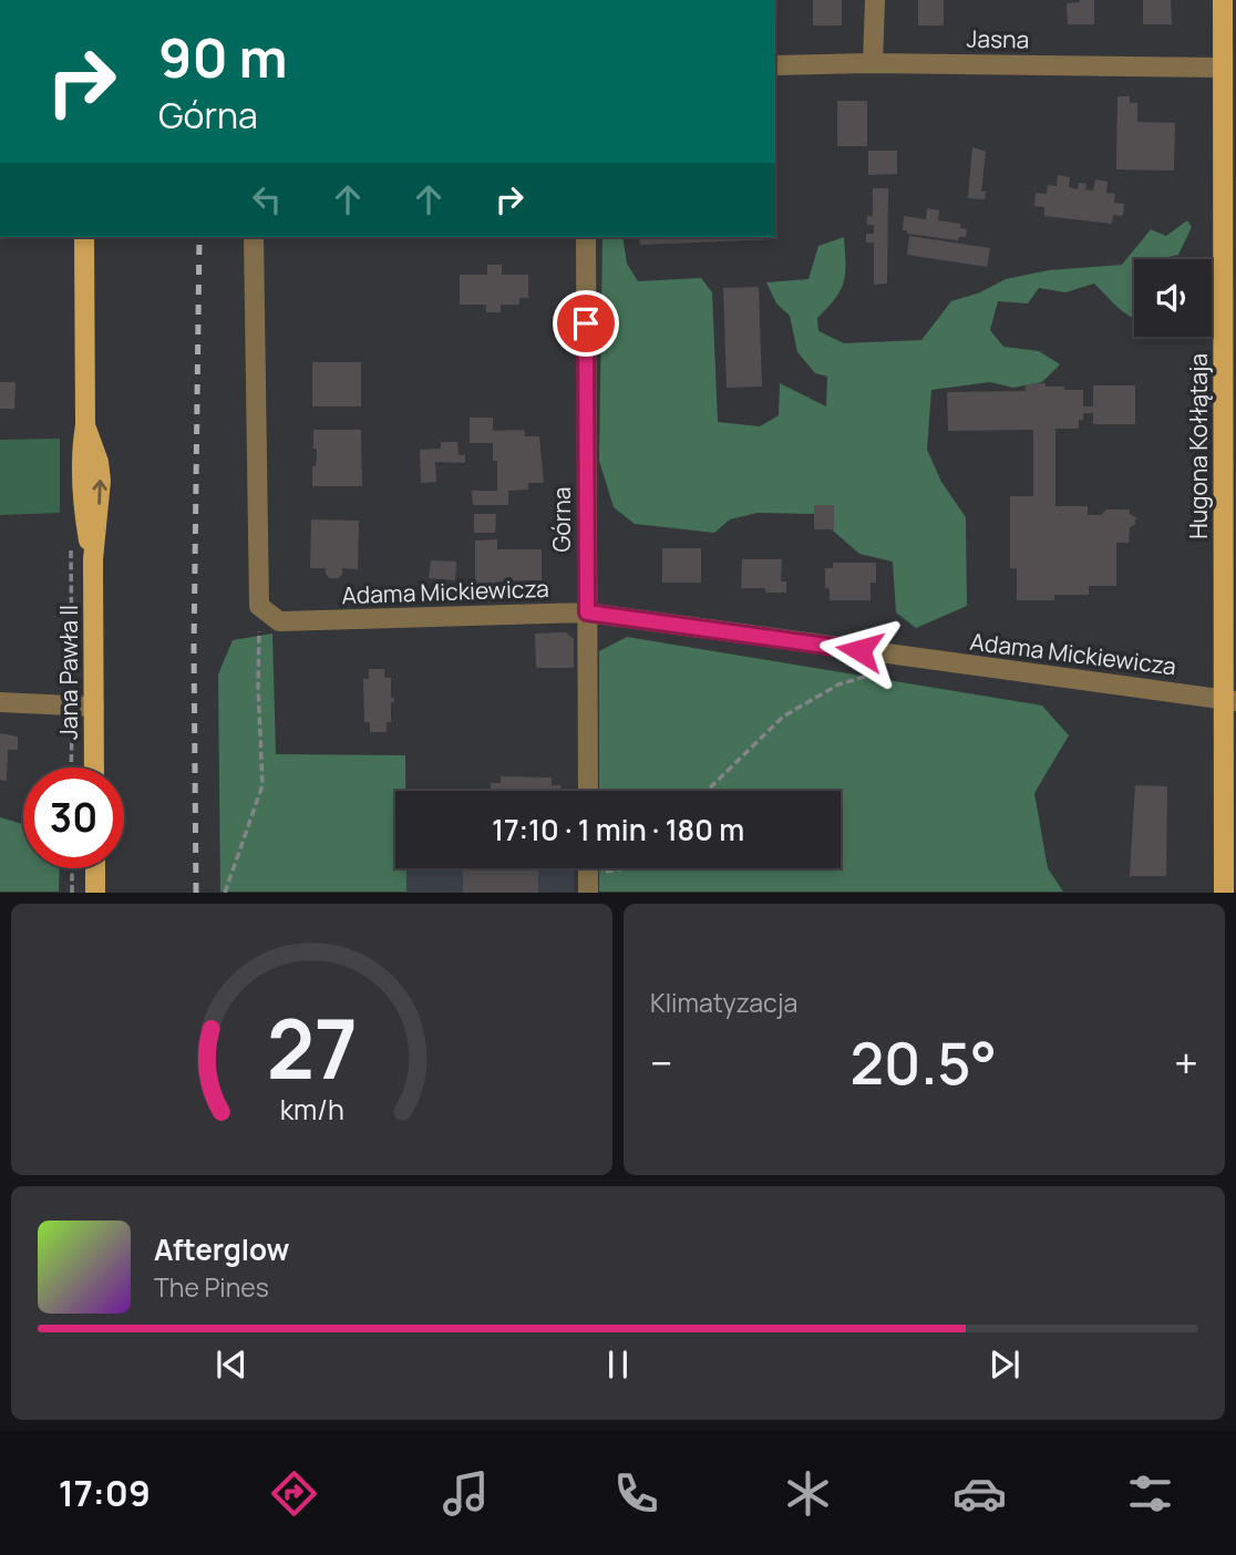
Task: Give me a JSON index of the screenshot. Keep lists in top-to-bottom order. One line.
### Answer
{"streets":{"main road":["Hugona Kołłątaja","Jana Pawła II"],"street":["Jasna","Górna","Adama Mickiewicza"]},"crossings":[["Jasna","Hugona Kołłątaja"],["Hugona Kołłątaja","Adama Mickiewicza"],["Górna","Adama Mickiewicza"]],"page":{"turn":["90 m","Górna"],"limit":"30","trip":"17:10 · 1 min · 180 m","tile":"Klimatyzacja","heat":["−","20.5°","+"],"song":["Afterglow","The Pines"],"tabs":"17:09","gauge":["27","km/h"]}}
